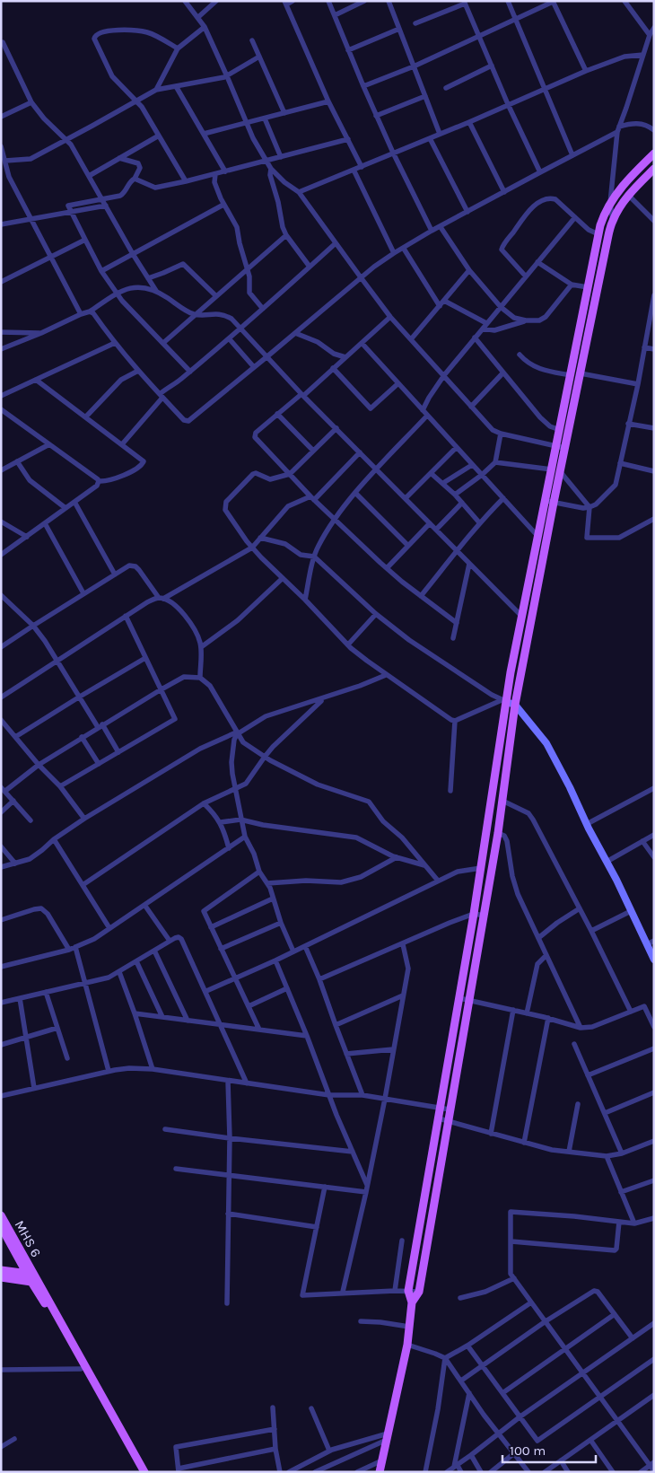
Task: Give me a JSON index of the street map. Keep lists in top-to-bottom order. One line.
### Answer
{"streets":{"main road":["MHS 6"]},"scale_bar":"100 m"}
